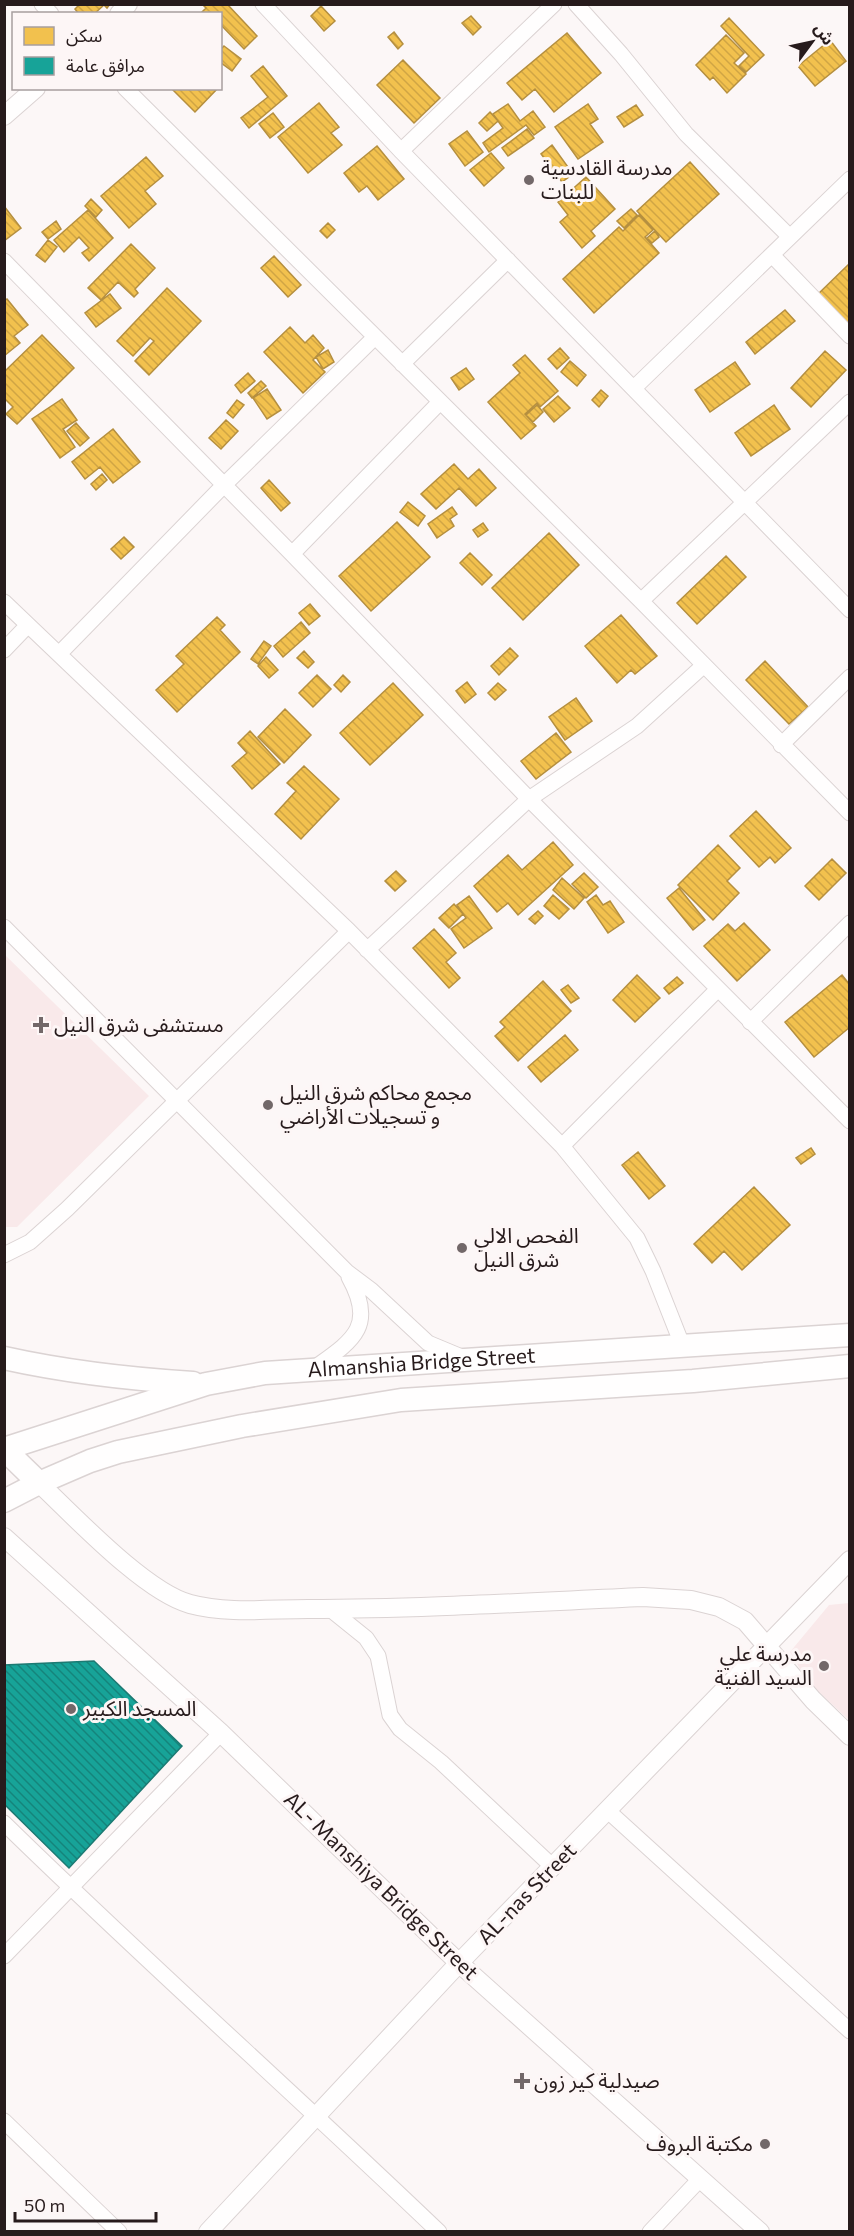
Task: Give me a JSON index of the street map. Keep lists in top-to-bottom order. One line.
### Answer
{"streets":{"main road":["Almanshia Bridge Street"],"street":["AL- Manshiya Bridge Street","AL-nas Street"]},"crossings":[["AL- Manshiya Bridge Street","AL-nas Street"]],"places":{"other":["مدرسة القادسية للبنات","مجمع محاكم شرق النيل و تسجيلات الأراضي","الفحص الالي شرق النيل","مدرسة علي السيد الفنية","المسجد الكبير","مكتبة البروف"],"health":["مستشفى شرق النيل","صيدلية كير زون"]},"legend":["سكن","مرافق عامة"],"scale_bar":"50 m","north":"top right"}
